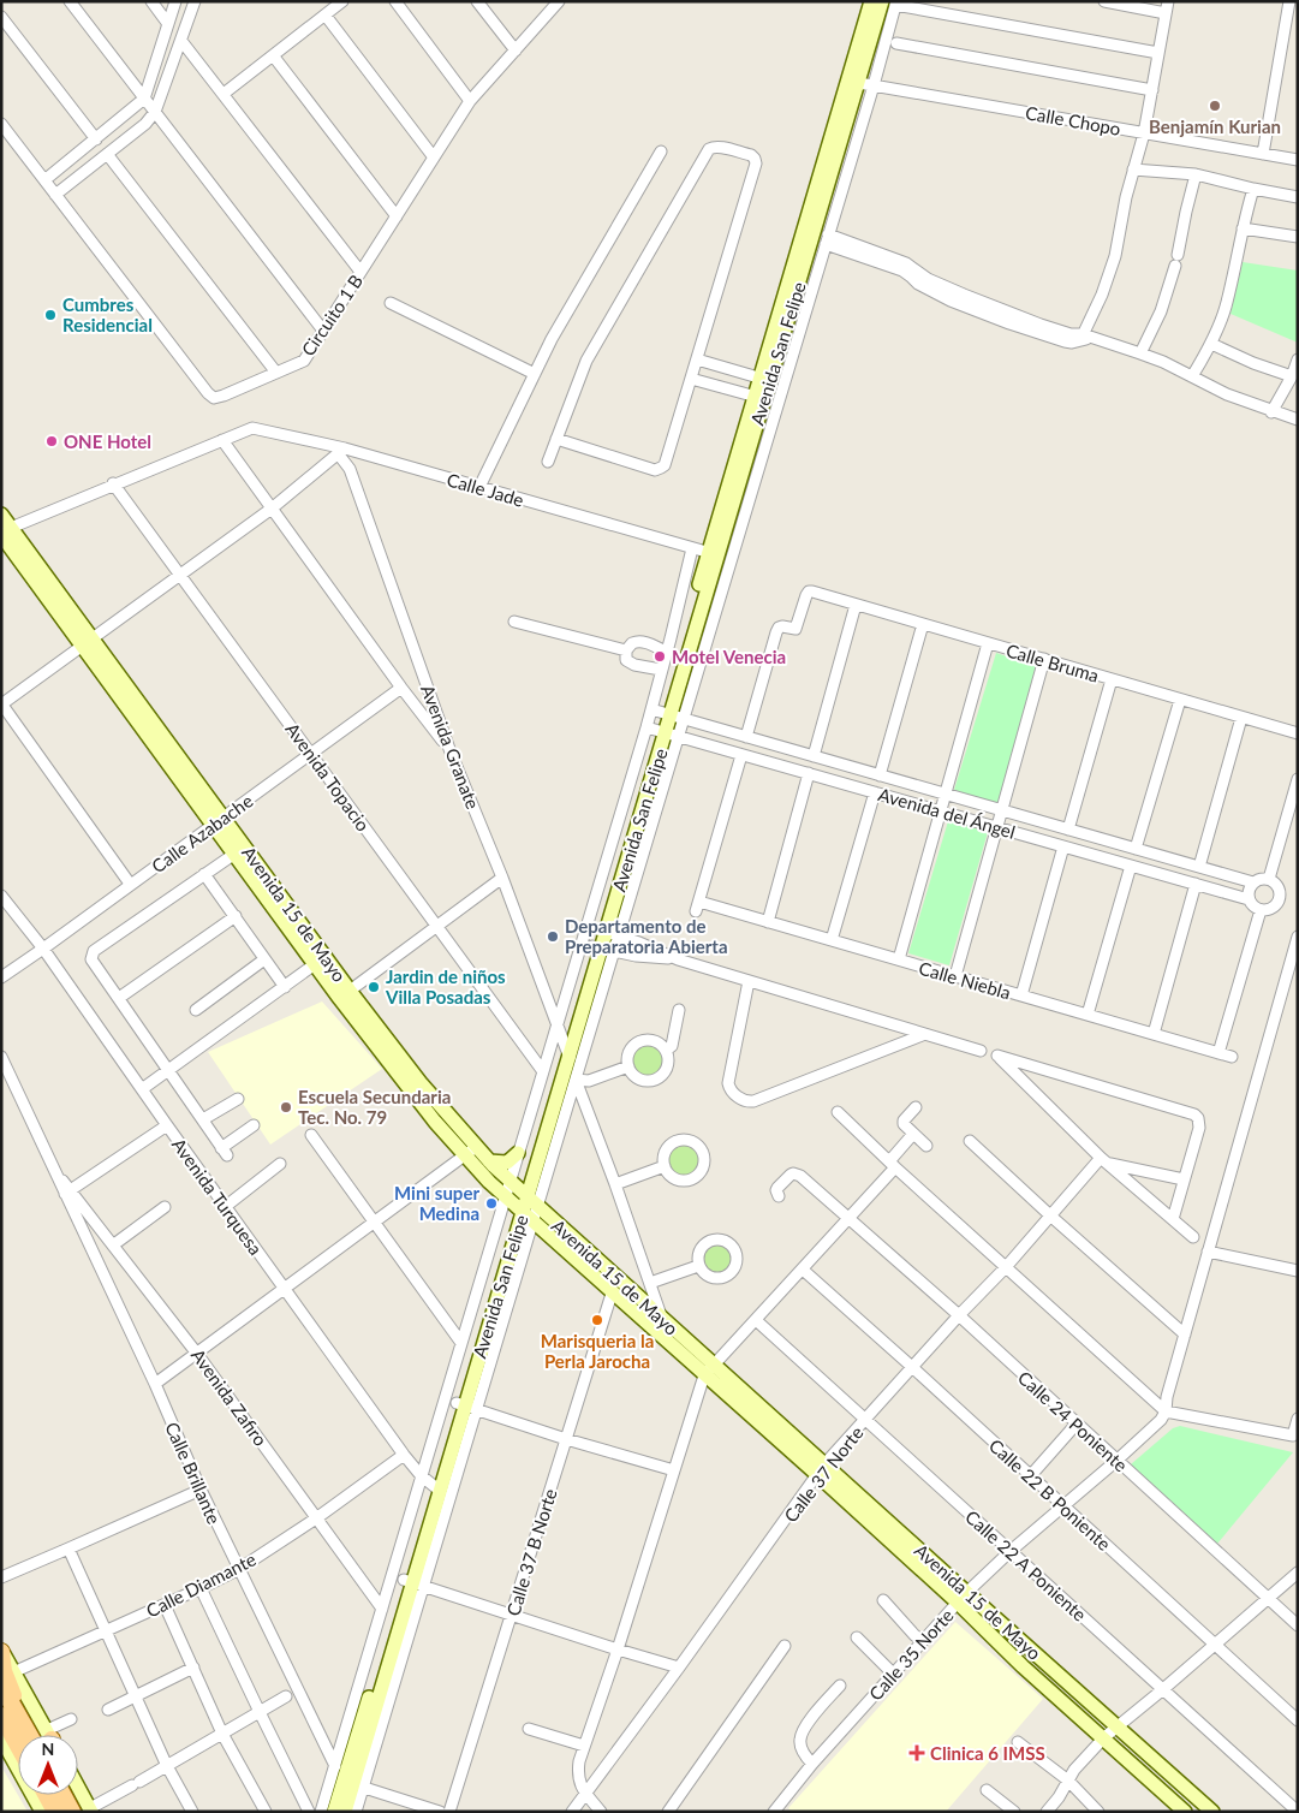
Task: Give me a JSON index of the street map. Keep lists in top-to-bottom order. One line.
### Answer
{"streets":{"main road":["Avenida San Felipe","Avenida 15 de Mayo"],"street":["Calle Chopo","Circuito 1 B","Calle Jade","Calle Bruma","Avenida Granate","Avenida Topacio","Avenida del Ángel","Calle Azabache","Calle Niebla","Avenida Turquesa","Avenida Zafiro","Calle 24 Poniente","Calle Brillante","Calle 37 Norte","Calle 22 B Poniente","Calle 37 B Norte","Calle 22 A Poniente","Calle Diamante","Calle 35 Norte"]},"crossings":[["Calle Chopo","Avenida San Felipe"],["Avenida San Felipe","Calle Jade"],["Avenida San Felipe","Avenida Granate"],["Avenida San Felipe","Avenida Topacio"],["Avenida San Felipe","Avenida del Ángel"],["Avenida San Felipe","Avenida 15 de Mayo"],["Avenida San Felipe","Avenida Turquesa"],["Avenida San Felipe","Avenida Zafiro"],["Avenida San Felipe","Calle Brillante"],["Calle Jade","Avenida Granate"],["Calle Bruma","Avenida del Ángel"],["Avenida Granate","Avenida 15 de Mayo"],["Avenida Topacio","Calle Azabache"],["Avenida del Ángel","Calle Niebla"],["Calle Azabache","Avenida 15 de Mayo"],["Calle Azabache","Avenida Turquesa"],["Avenida 15 de Mayo","Calle 37 Norte"],["Avenida 15 de Mayo","Calle 37 B Norte"],["Avenida 15 de Mayo","Calle 35 Norte"],["Avenida Turquesa","Calle Diamante"],["Avenida Zafiro","Calle Brillante"],["Avenida Zafiro","Calle Diamante"],["Calle 24 Poniente","Calle 37 Norte"],["Calle 24 Poniente","Calle 35 Norte"],["Calle Brillante","Calle Diamante"],["Calle 37 Norte","Calle 22 B Poniente"],["Calle 37 Norte","Calle 22 A Poniente"],["Calle 22 B Poniente","Calle 35 Norte"],["Calle 22 A Poniente","Calle 35 Norte"]],"places":{"other":["Benjamín Kurian","Cumbres Residencial","ONE Hotel","Motel Venecia","Departamento de Preparatoria Abierta","Jardin de niños Villa Posadas","Escuela Secundaria Tec. No. 79","Mini super Medina","Marisqueria la Perla Jarocha"],"health":["Clinica 6 IMSS"]},"north":"top"}
